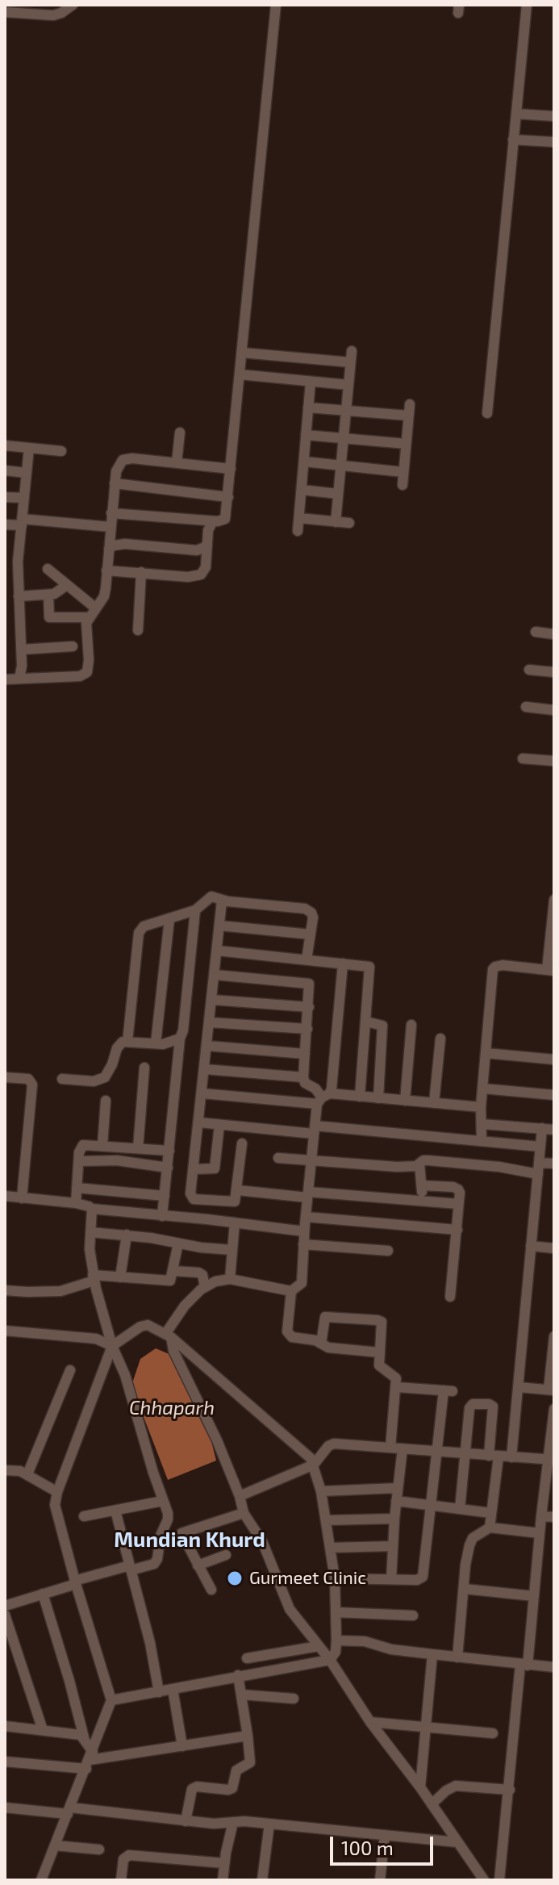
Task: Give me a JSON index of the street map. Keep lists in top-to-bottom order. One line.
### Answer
{"districts":["Mundian Khurd"],"water":["Chhaparh"],"places":["Gurmeet Clinic"],"scale_bar":"100 m"}
